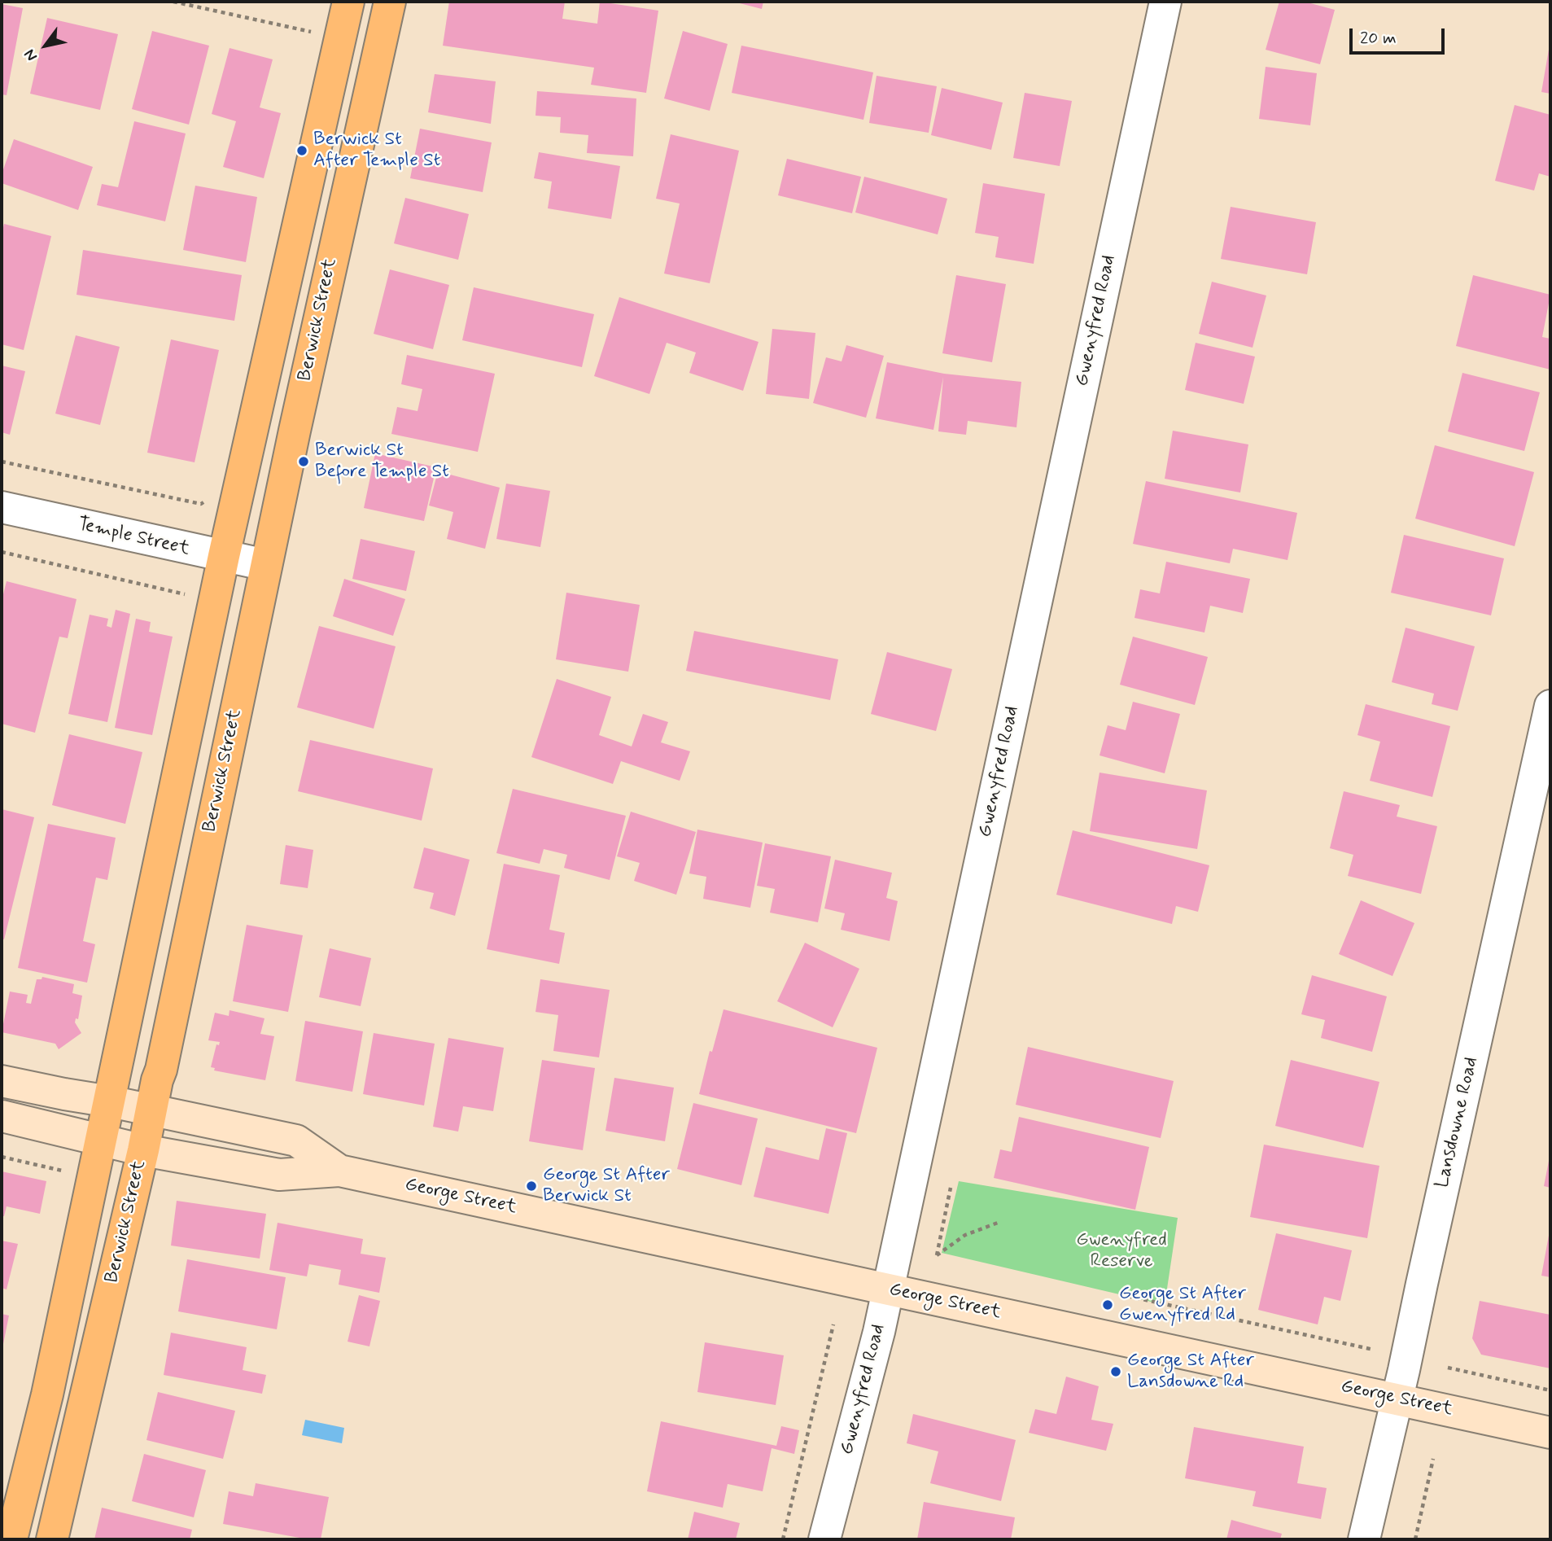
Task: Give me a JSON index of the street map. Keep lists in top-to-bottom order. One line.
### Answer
{"streets":{"main road":["Berwick Street","George Street"],"street":["Gwenyfred Road","Temple Street","Lansdowne Road"]},"crossings":[["Berwick Street","Temple Street"],["Berwick Street","George Street"],["Gwenyfred Road","George Street"],["Lansdowne Road","George Street"]],"parks":["Gwenyfred Reserve"],"places":["Berwick St After Temple St","Berwick St Before Temple St","George St After Berwick St","George St After Gwenyfred Rd","George St After Lansdowne Rd"],"scale_bar":"20 m","north":"bottom left"}
